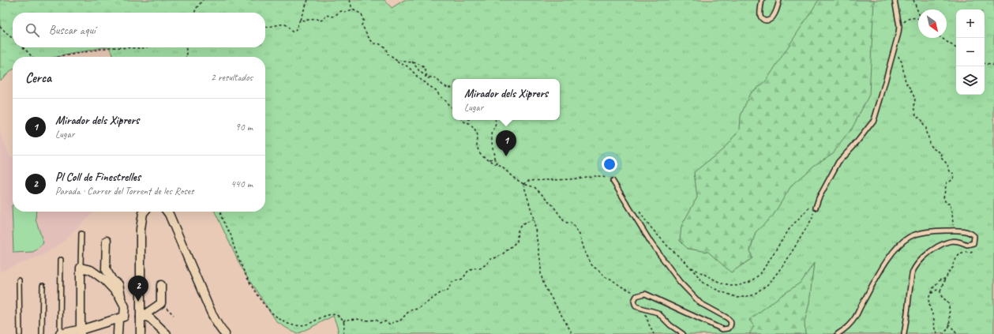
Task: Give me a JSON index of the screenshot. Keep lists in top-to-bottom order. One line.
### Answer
{"north":"bottom right","page":{"map_buttons":["+","−"],"search":"Buscar aquí","heading":["Cerca","2 resultados"],"popup":["Mirador dels Xiprers","Lugar"],"list":[{"mark":"1","name":"Mirador dels Xiprers","note":"Lugar","value":"90 m"},{"mark":"2","name":"Pl Coll de Finestrelles","note":"Parada · Carrer del Torrent de les Roses","value":"440 m"}],"pins":["1","2"]}}
